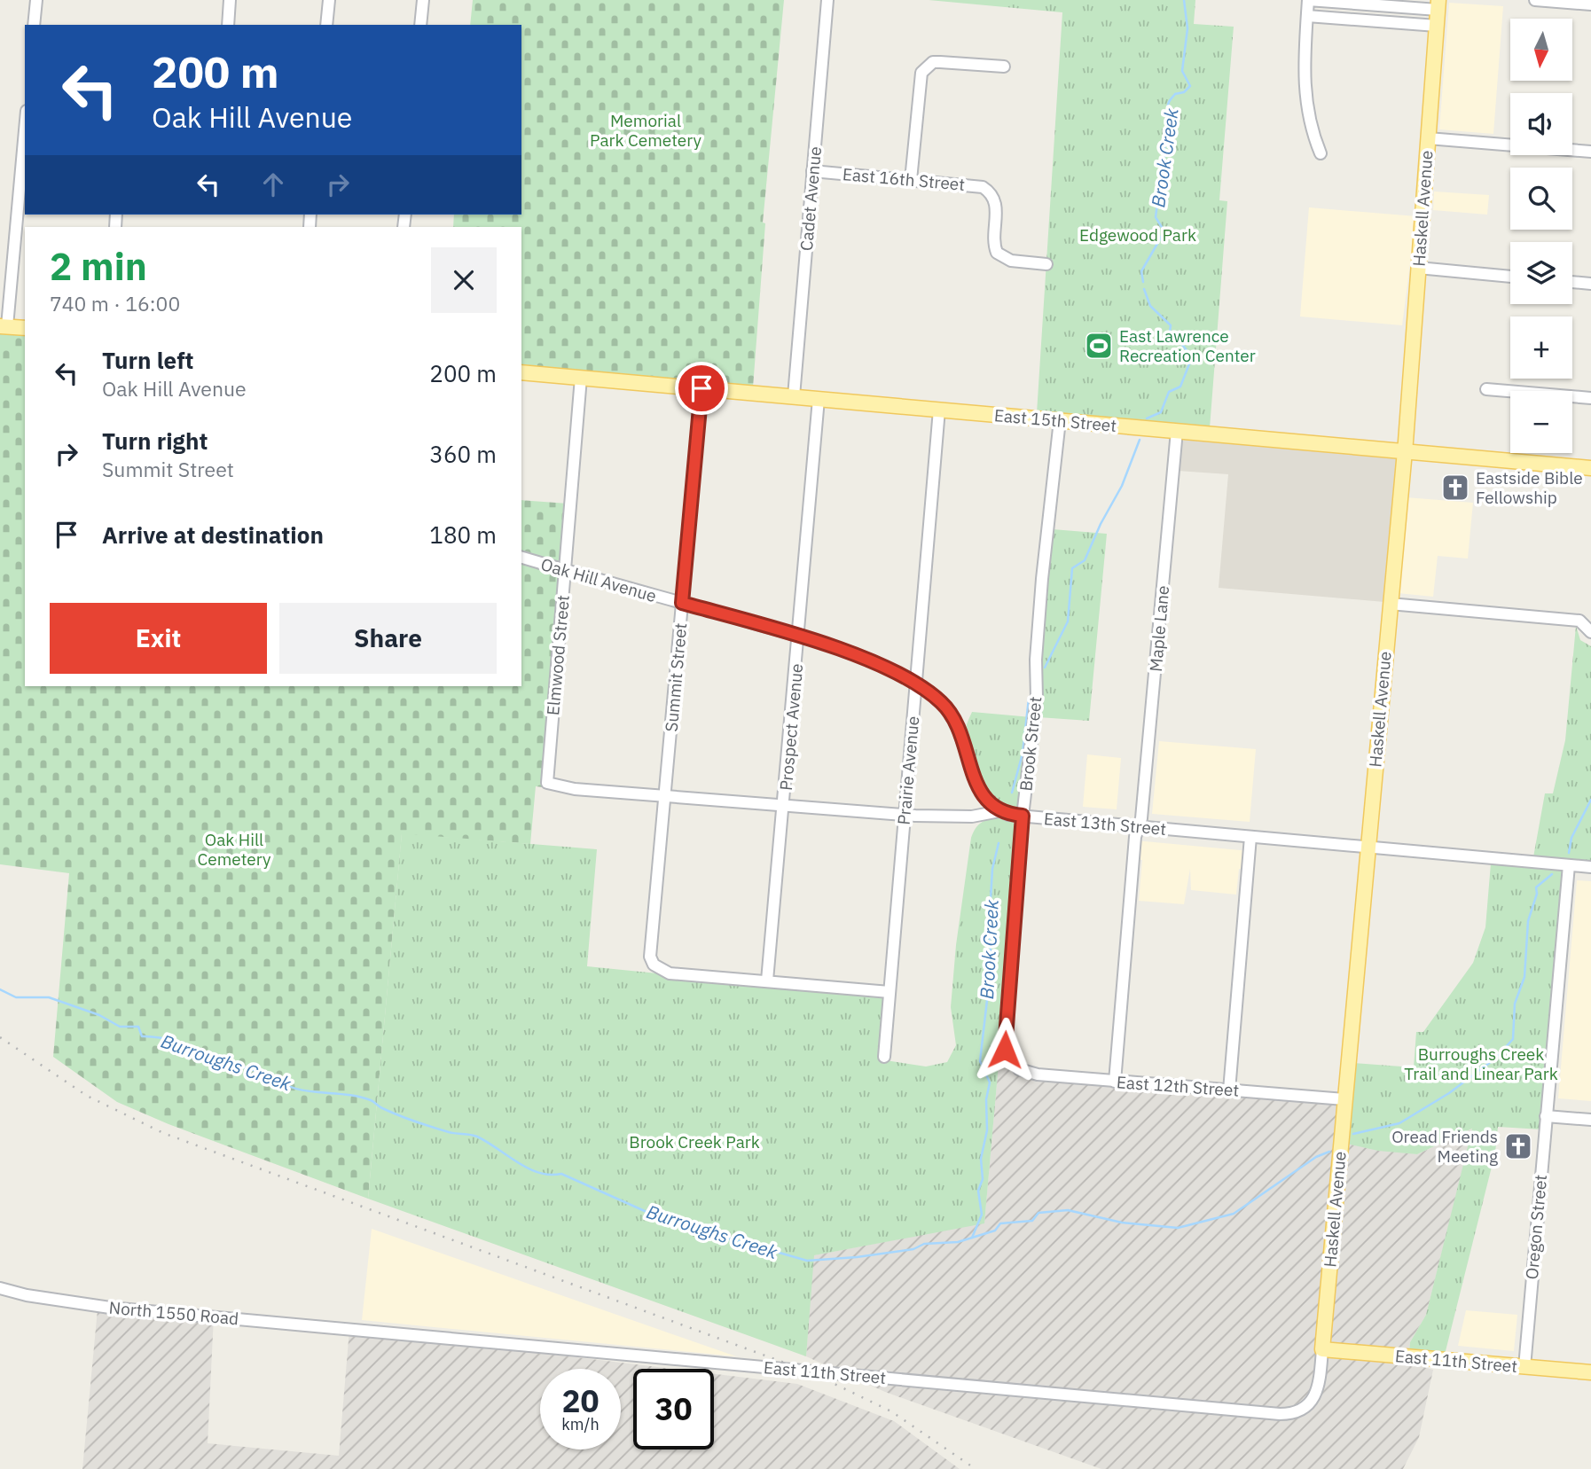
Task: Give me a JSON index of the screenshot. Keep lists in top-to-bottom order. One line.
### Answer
{"streets":{"main road":["Haskell Avenue","East 15th Street","East 11th Street"],"street":["East 16th Street","Cadet Avenue","Oak Hill Avenue","Maple Lane","Elmwood Street","Summit Street","Prospect Avenue","Brook Street","Prairie Avenue","East 13th Street","East 12th Street","Oregon Street","North 1550 Road"]},"crossings":[["East 16th Street","Cadet Avenue"],["Cadet Avenue","East 15th Street"],["Haskell Avenue","East 15th Street"],["Haskell Avenue","East 13th Street"],["Haskell Avenue","East 12th Street"],["Haskell Avenue","East 11th Street"],["East 15th Street","Maple Lane"],["East 15th Street","Elmwood Street"],["East 15th Street","Summit Street"],["East 15th Street","Prospect Avenue"],["East 15th Street","Brook Street"],["East 15th Street","Prairie Avenue"],["Oak Hill Avenue","Elmwood Street"],["Oak Hill Avenue","Summit Street"],["Oak Hill Avenue","Prospect Avenue"],["Oak Hill Avenue","Prairie Avenue"],["Oak Hill Avenue","East 13th Street"],["Maple Lane","East 13th Street"],["Maple Lane","East 12th Street"],["Elmwood Street","East 13th Street"],["Summit Street","Prospect Avenue"],["Summit Street","East 13th Street"],["Prospect Avenue","East 13th Street"],["Brook Street","East 13th Street"],["Brook Street","East 12th Street"],["Prairie Avenue","East 13th Street"],["East 13th Street","Oregon Street"],["Oregon Street","East 11th Street"],["North 1550 Road","East 11th Street"]],"water":["Brook Creek","Burroughs Creek"],"parks":["Memorial Park Cemetery","Edgewood Park","Oak Hill Cemetery","Burroughs Creek Trail and Linear Park","Brook Creek Park"],"places":{"sports":["East Lawrence Recreation Center"],"church":["Eastside Bible Fellowship","Oread Friends Meeting"]},"north":"bottom","page":{"map_buttons":["+","−"],"turn":["200 m","Oak Hill Avenue"],"heading":["2 min","740 m · 16:00"],"list":[{"name":"Turn left","note":"Oak Hill Avenue","value":"200 m"},{"name":"Turn right","note":"Summit Street","value":"360 m"},{"name":"Arrive at destination","value":"180 m"}],"buttons":["Exit","Share"],"speed":"20 km/h","limit":"30"}}
